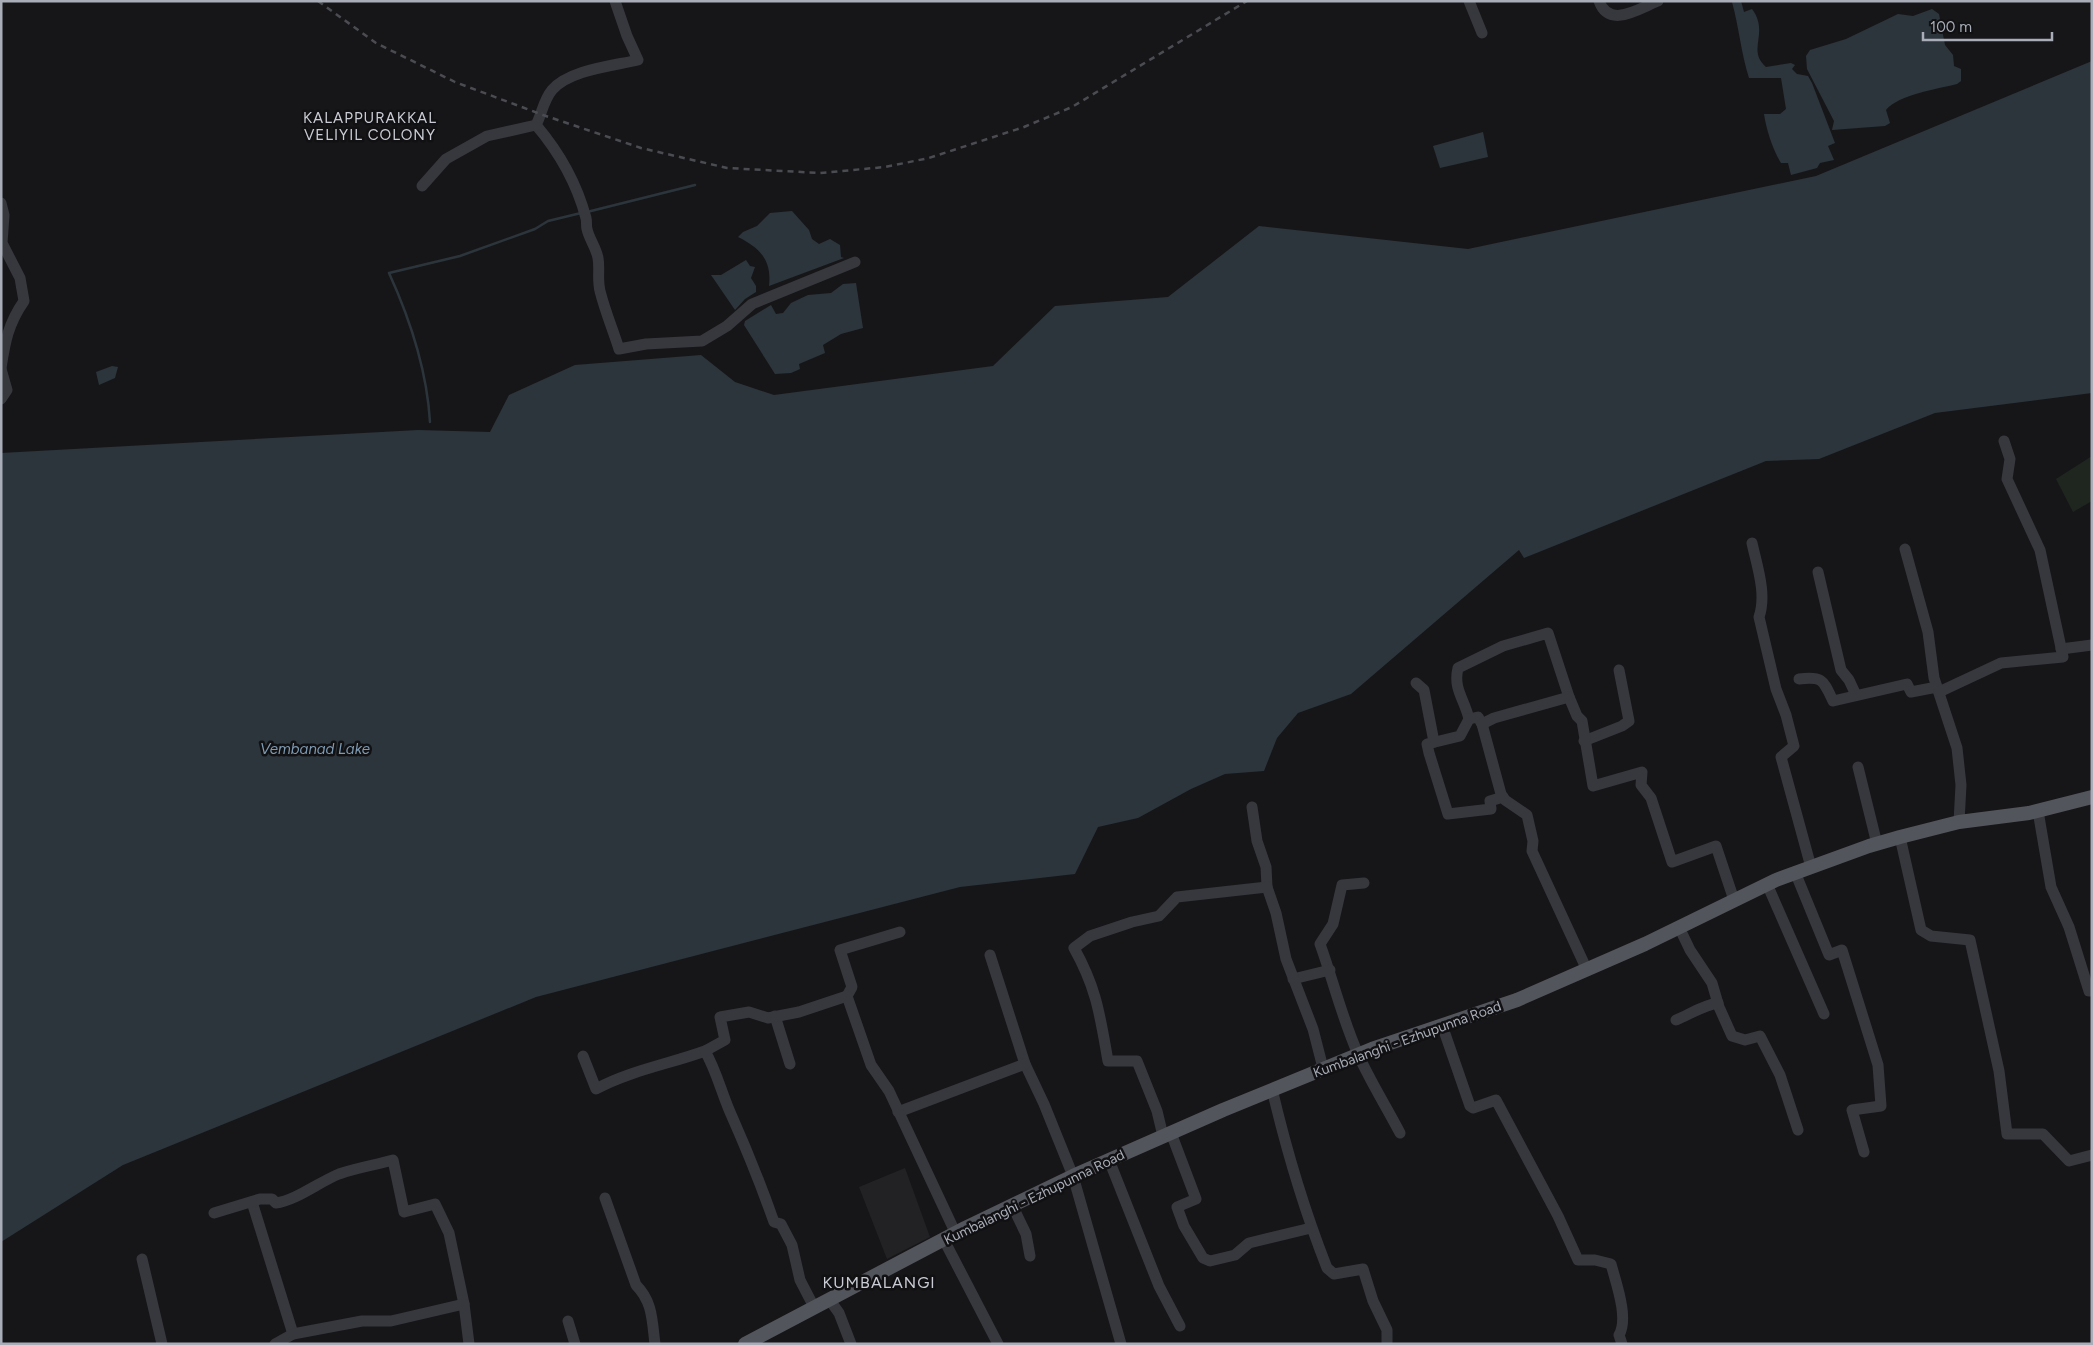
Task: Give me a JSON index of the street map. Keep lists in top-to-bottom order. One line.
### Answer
{"streets":{"main road":["Kumbalanghi - Ezhupunna Road"]},"districts":["KALAPPURAKKAL VELIYIL COLONY","KUMBALANGI"],"water":["Vembanad Lake"],"scale_bar":"100 m"}
